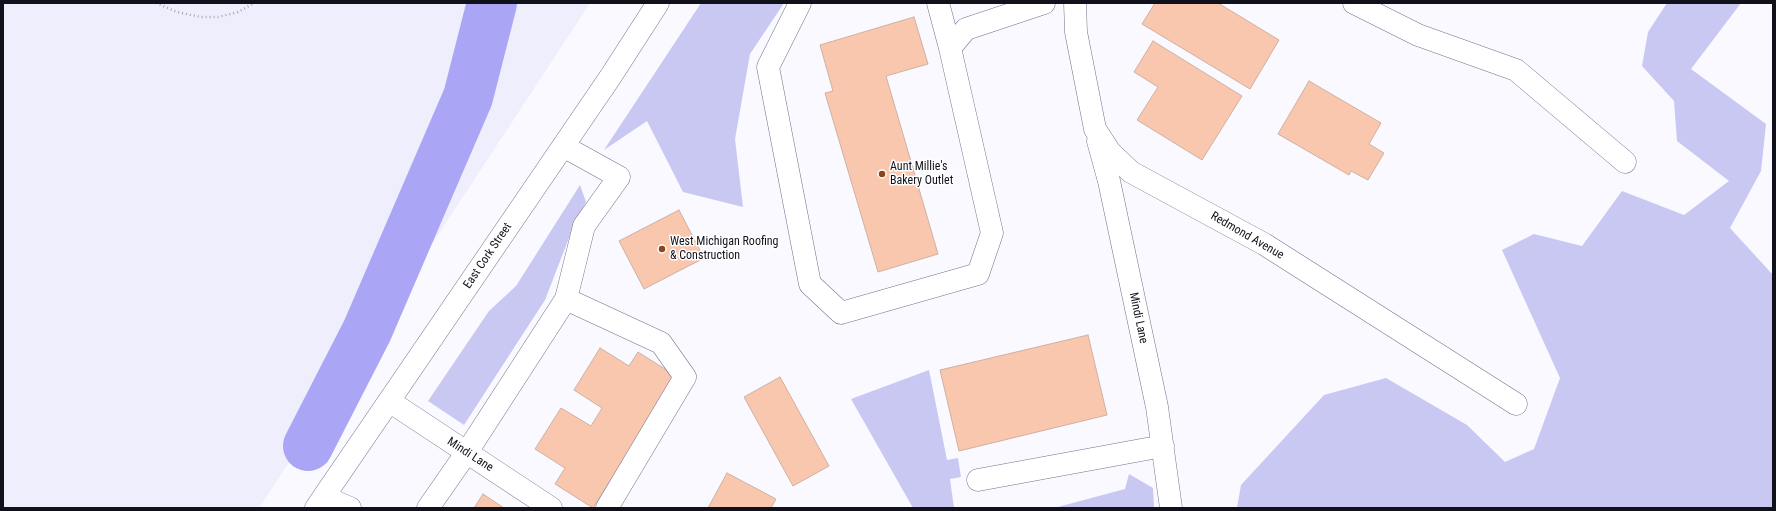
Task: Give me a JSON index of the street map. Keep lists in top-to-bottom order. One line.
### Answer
{"streets":{"street":["Redmond Avenue","East Cork Street","Mindi Lane"]},"crossings":[["Redmond Avenue","Mindi Lane"],["East Cork Street","Mindi Lane"]],"places":["Aunt Millie's Bakery Outlet","West Michigan Roofing & Construction"]}
